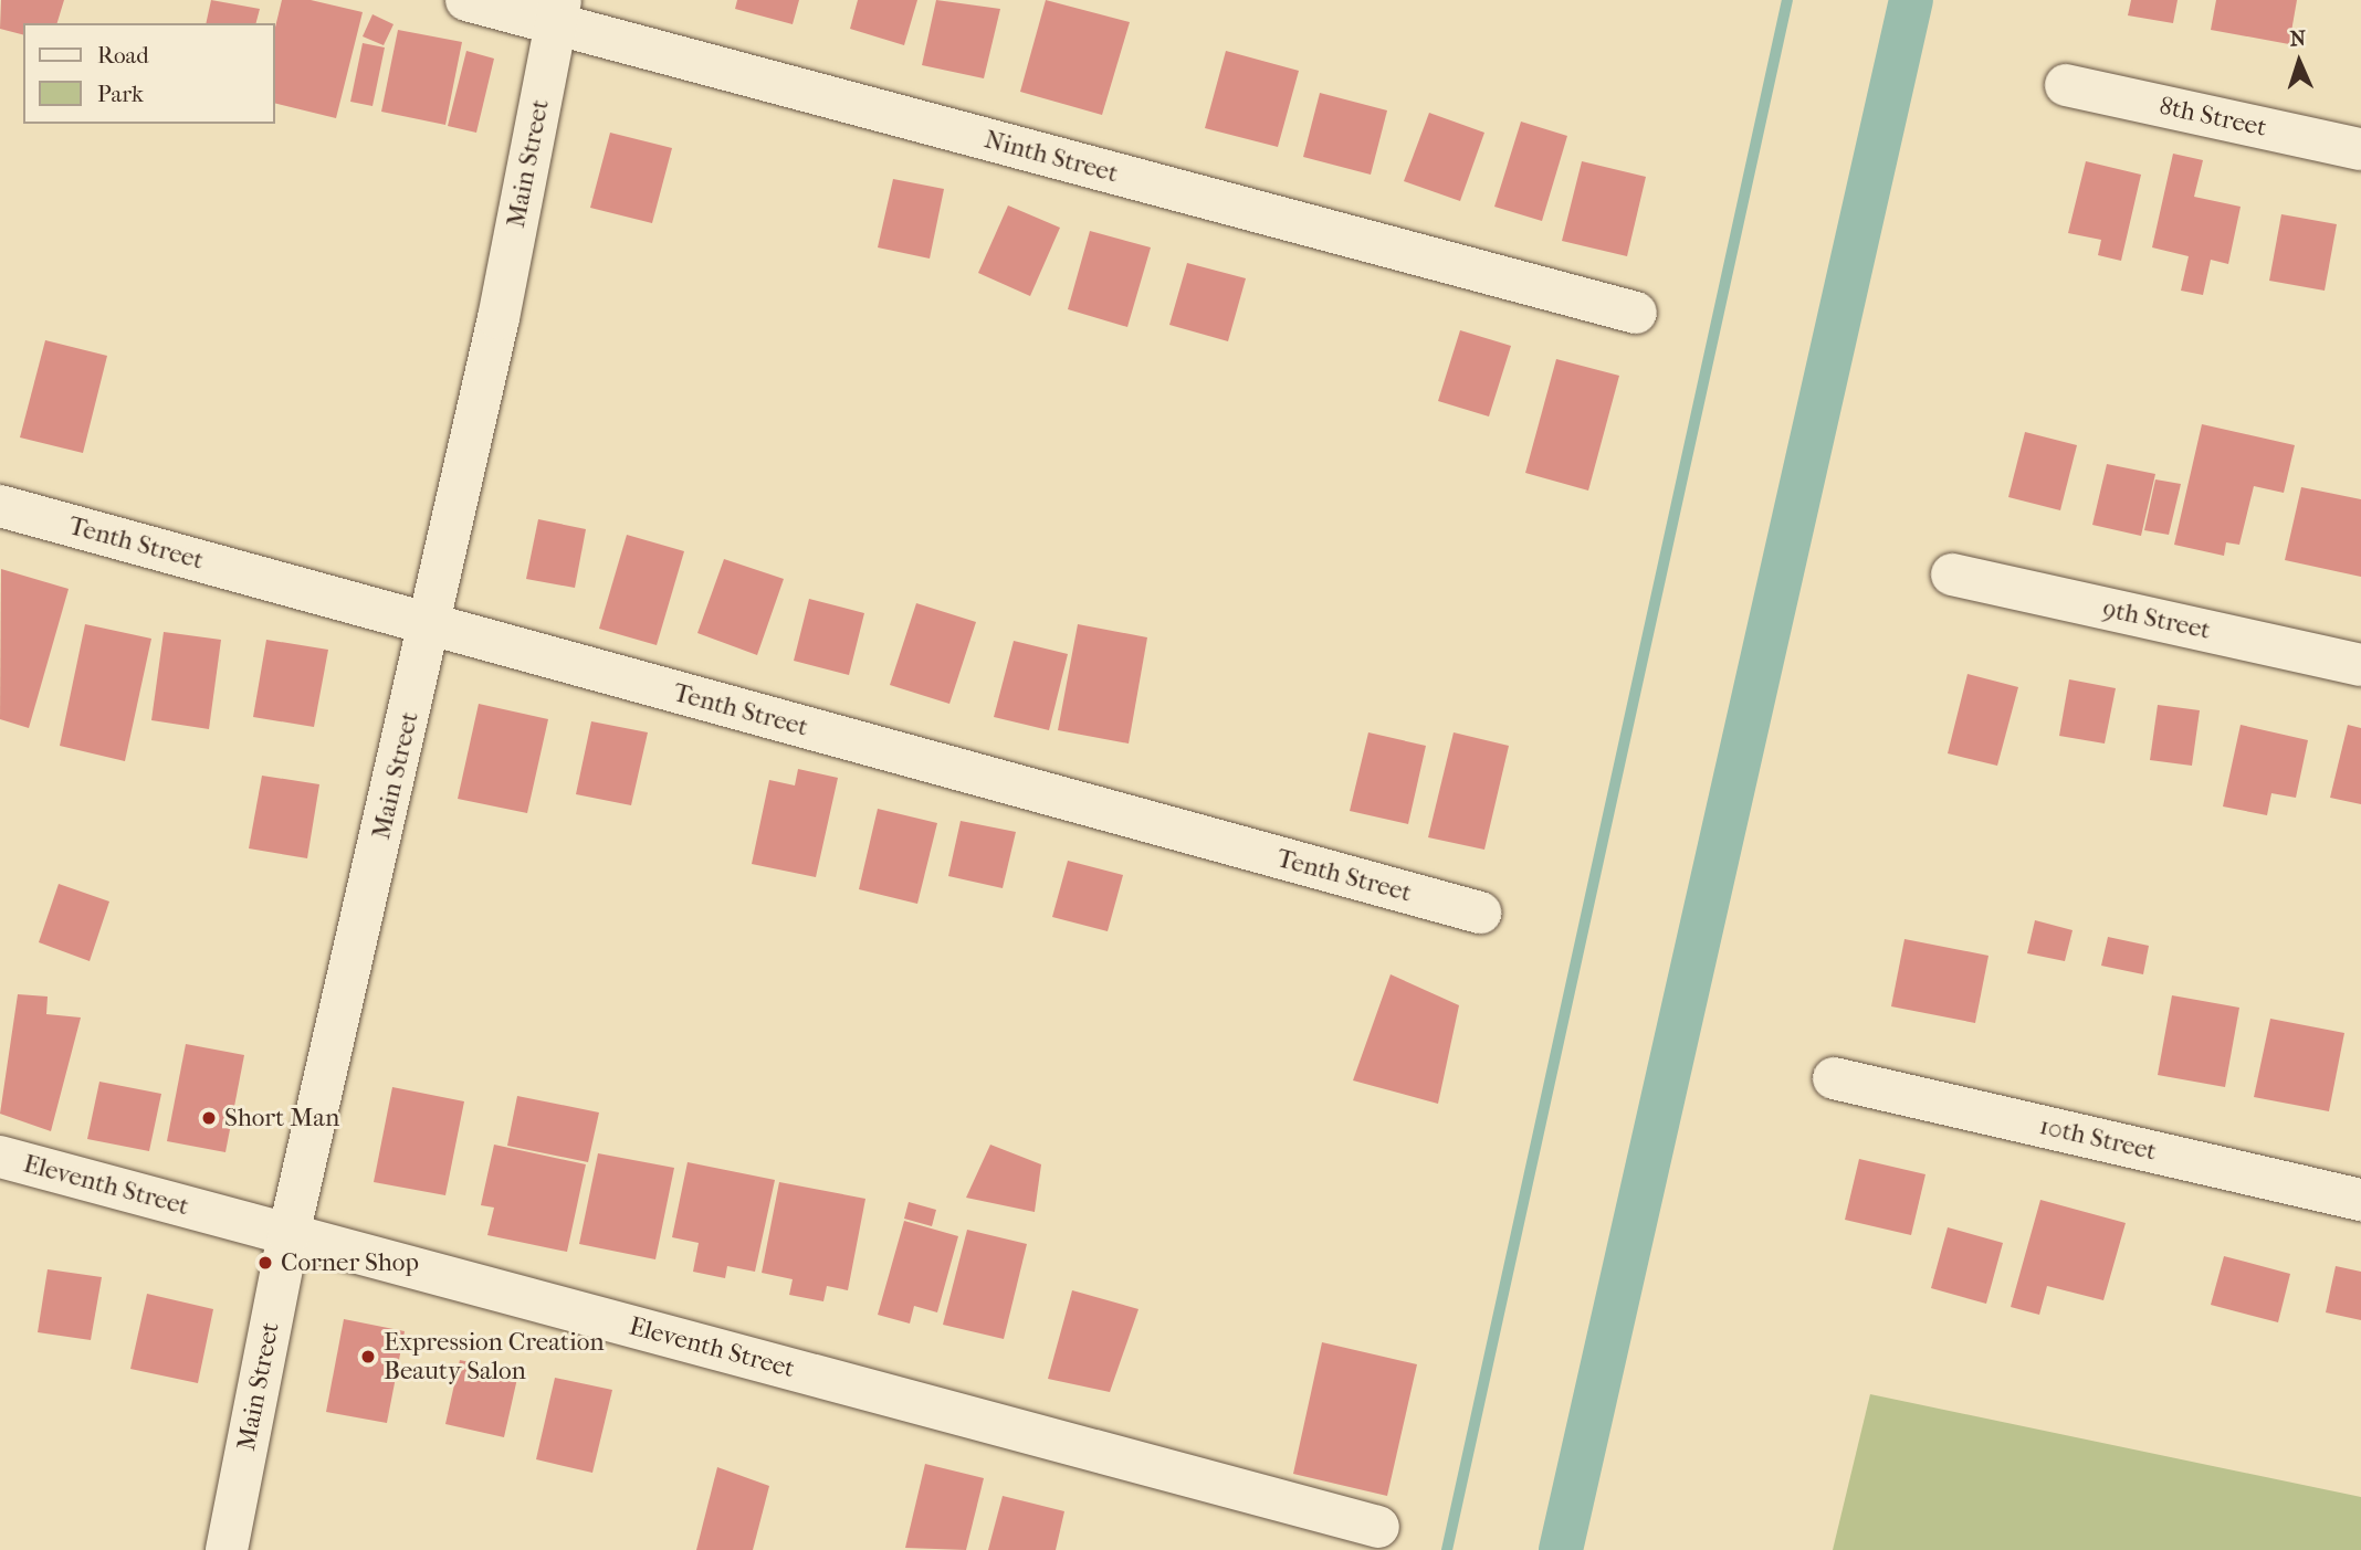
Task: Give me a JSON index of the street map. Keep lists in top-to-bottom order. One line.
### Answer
{"streets":{"street":["8th Street","Ninth Street","Main Street","Tenth Street","9th Street","10th Street","Eleventh Street"]},"crossings":[["Ninth Street","Main Street"],["Main Street","Tenth Street"],["Main Street","Eleventh Street"]],"places":["Short Man","Corner Shop","Expression Creation Beauty Salon"],"legend":["Road","Park"],"north":"top"}
